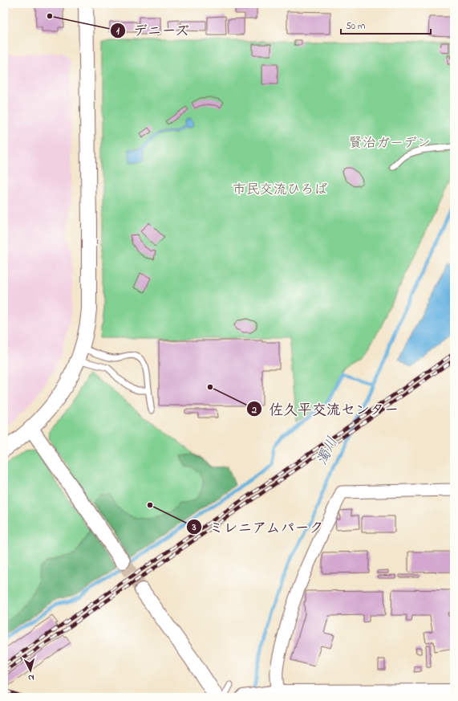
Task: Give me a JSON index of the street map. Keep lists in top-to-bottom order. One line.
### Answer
{"water":["濁川"],"parks":["賢治ガーデン","市民交流ひろば"],"places":["デニーズ","佐久平交流センター","ミレニアムパーク"],"scale_bar":"50 m","north":"bottom"}
